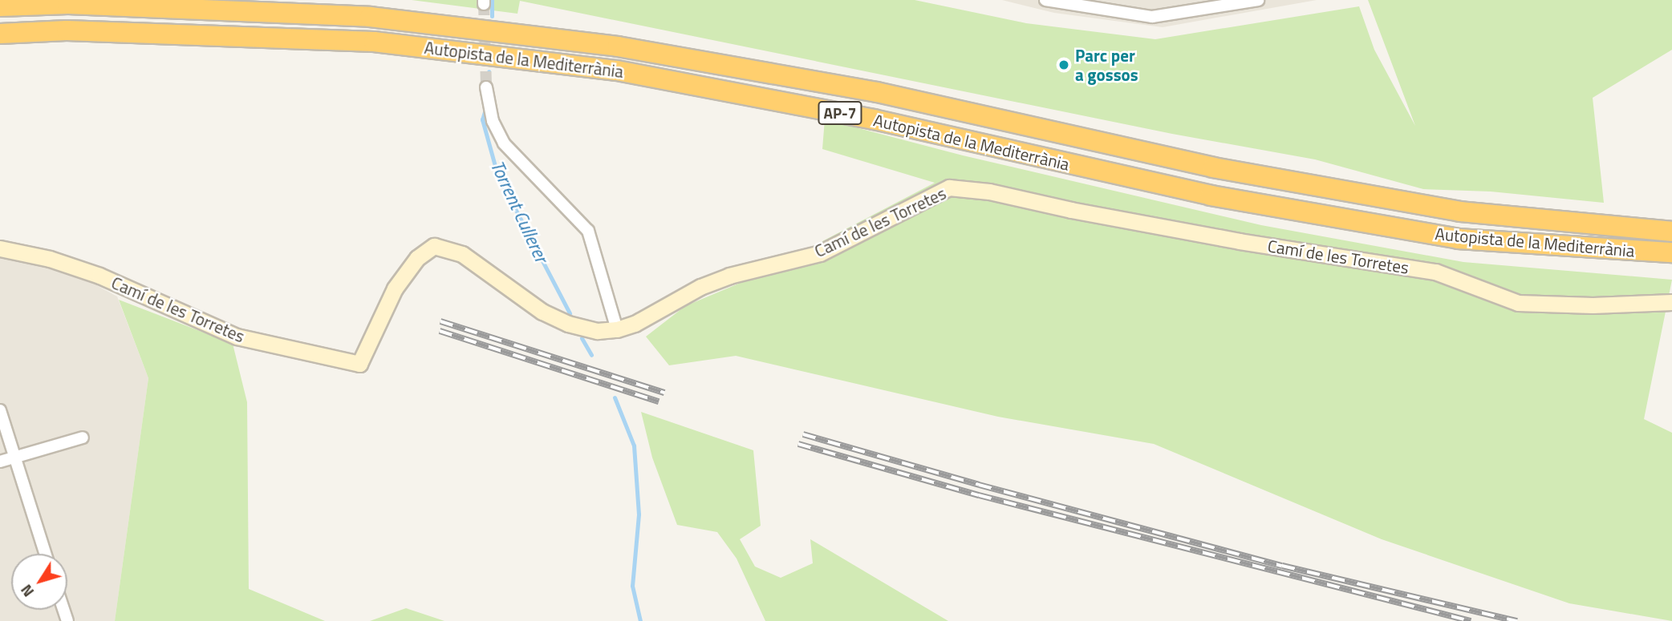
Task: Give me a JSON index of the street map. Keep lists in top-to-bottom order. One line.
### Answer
{"streets":{"highway":["Autopista de la Mediterrània","AP-7"],"street":["Camí de les Torretes"]},"water":["Torrent Cullerer"],"places":["Parc per a gossos"],"north":"bottom left"}
